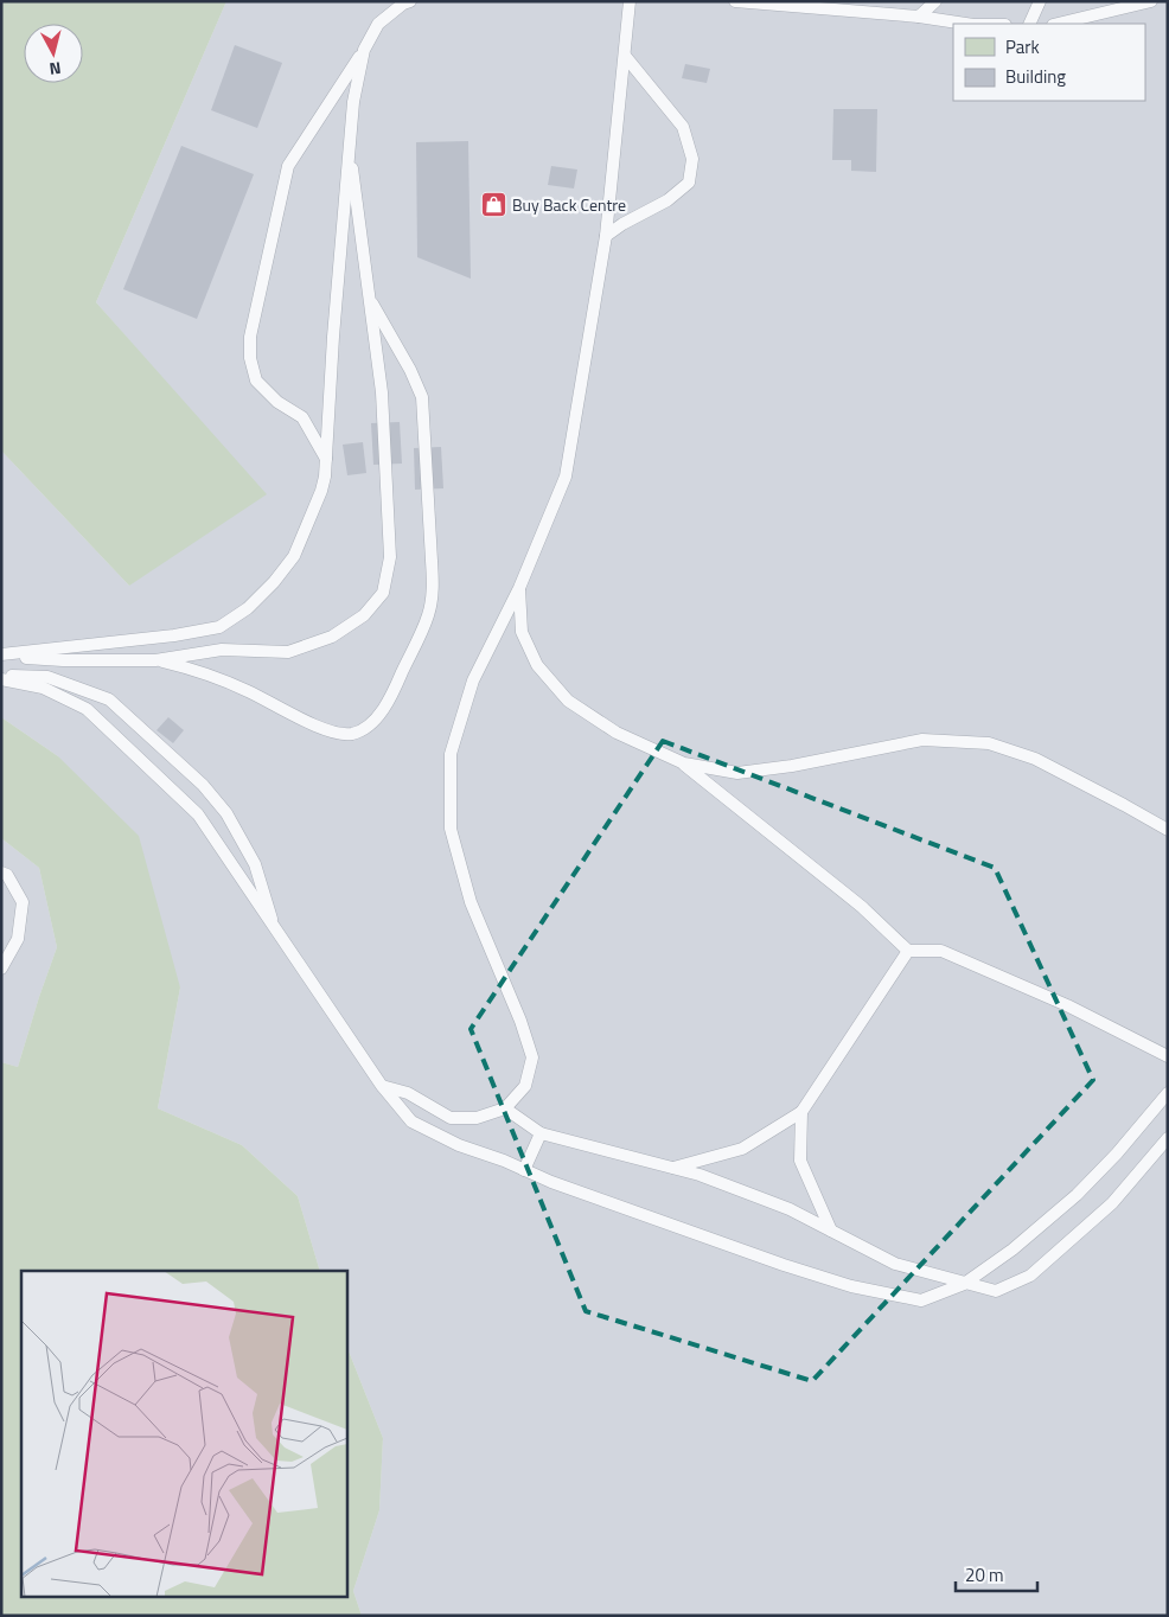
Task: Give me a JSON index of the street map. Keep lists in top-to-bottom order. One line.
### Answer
{"places":{"shop":["Buy Back Centre"]},"legend":["Park","Building"],"scale_bar":"20 m","north":"bottom"}
